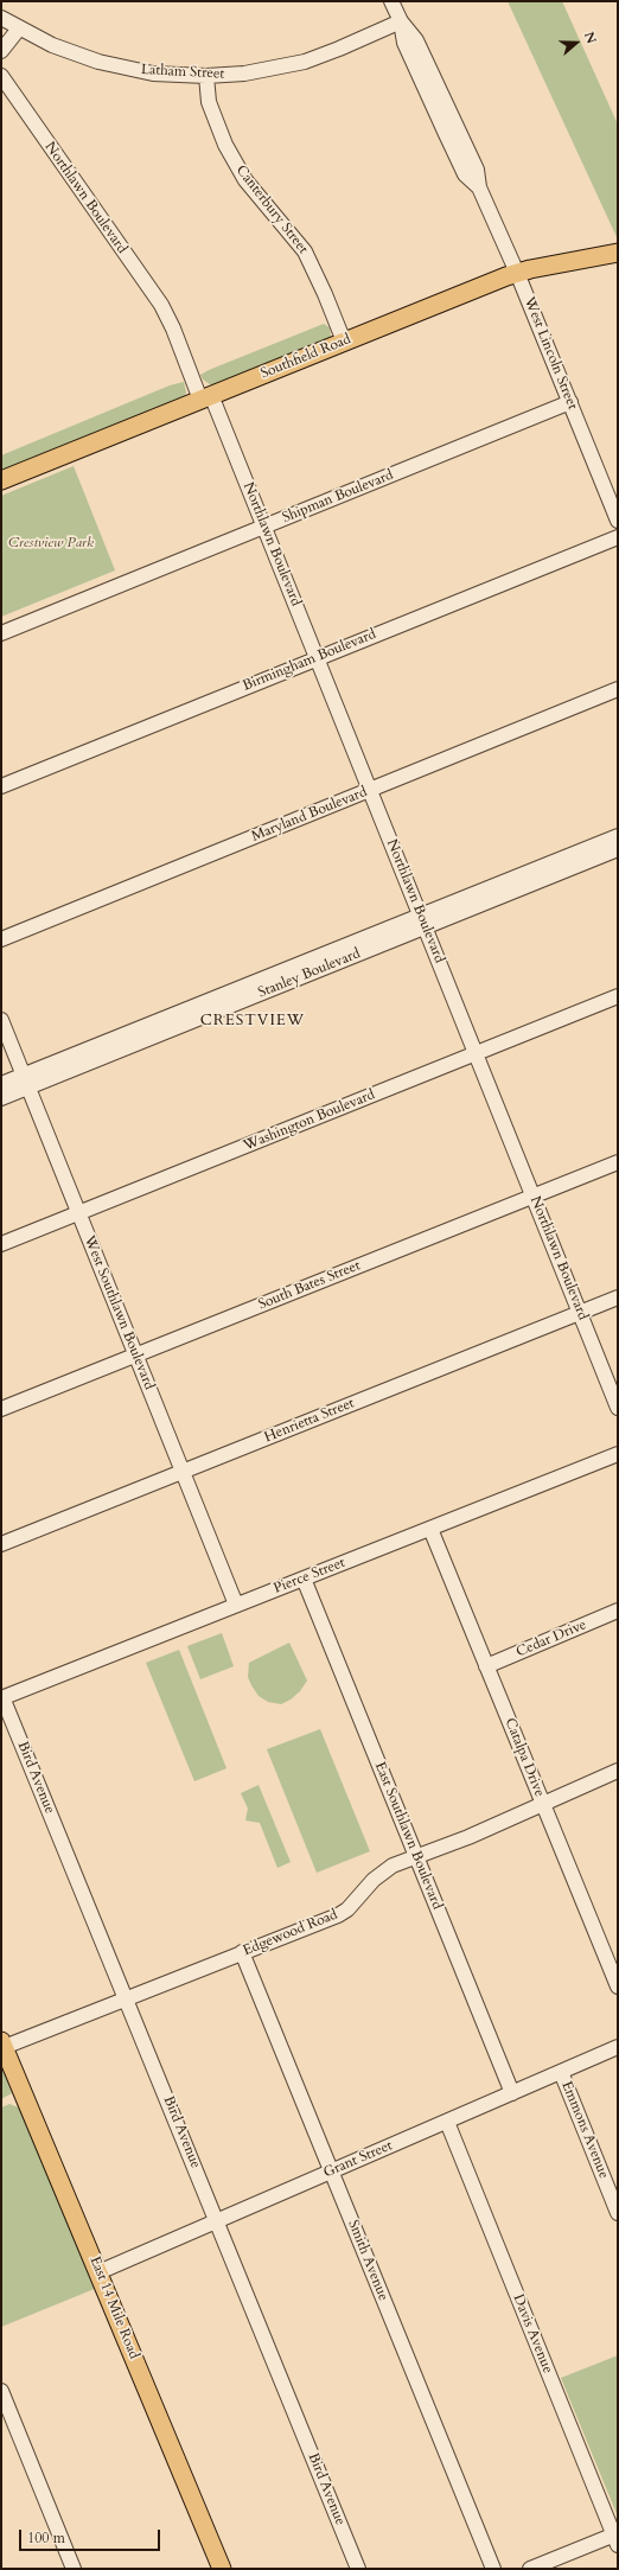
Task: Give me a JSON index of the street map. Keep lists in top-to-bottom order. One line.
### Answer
{"streets":{"main road":["Southfield Road","East 14 Mile Road"],"street":["Latham Street","Northlawn Boulevard","Canterbury Street","West Lincoln Street","Shipman Boulevard","Birmingham Boulevard","Maryland Boulevard","Stanley Boulevard","Washington Boulevard","South Bates Street","West Southlawn Boulevard","Henrietta Street","Pierce Street","Cedar Drive","Catalpa Drive","Bird Avenue","East Southlawn Boulevard","Edgewood Road","Emmons Avenue","Grant Street","Smith Avenue","Davis Avenue"]},"crossings":[["Latham Street","Canterbury Street"],["Latham Street","West Lincoln Street"],["Northlawn Boulevard","Southfield Road"],["Northlawn Boulevard","Shipman Boulevard"],["Northlawn Boulevard","Birmingham Boulevard"],["Northlawn Boulevard","Maryland Boulevard"],["Northlawn Boulevard","Stanley Boulevard"],["Northlawn Boulevard","Washington Boulevard"],["Northlawn Boulevard","South Bates Street"],["Northlawn Boulevard","Henrietta Street"],["Canterbury Street","Southfield Road"],["West Lincoln Street","Southfield Road"],["West Lincoln Street","Shipman Boulevard"],["Stanley Boulevard","West Southlawn Boulevard"],["Washington Boulevard","West Southlawn Boulevard"],["South Bates Street","West Southlawn Boulevard"],["West Southlawn Boulevard","Henrietta Street"],["West Southlawn Boulevard","Pierce Street"],["Pierce Street","Catalpa Drive"],["Pierce Street","Bird Avenue"],["Pierce Street","East Southlawn Boulevard"],["Cedar Drive","Catalpa Drive"],["Catalpa Drive","Edgewood Road"],["Bird Avenue","Edgewood Road"],["Bird Avenue","Grant Street"],["East Southlawn Boulevard","Edgewood Road"],["East Southlawn Boulevard","Grant Street"],["Edgewood Road","Smith Avenue"],["Edgewood Road","East 14 Mile Road"],["Emmons Avenue","Grant Street"],["Grant Street","Smith Avenue"],["Grant Street","East 14 Mile Road"],["Grant Street","Davis Avenue"]],"districts":["CRESTVIEW"],"parks":["Crestview Park"],"scale_bar":"100 m","north":"right"}
